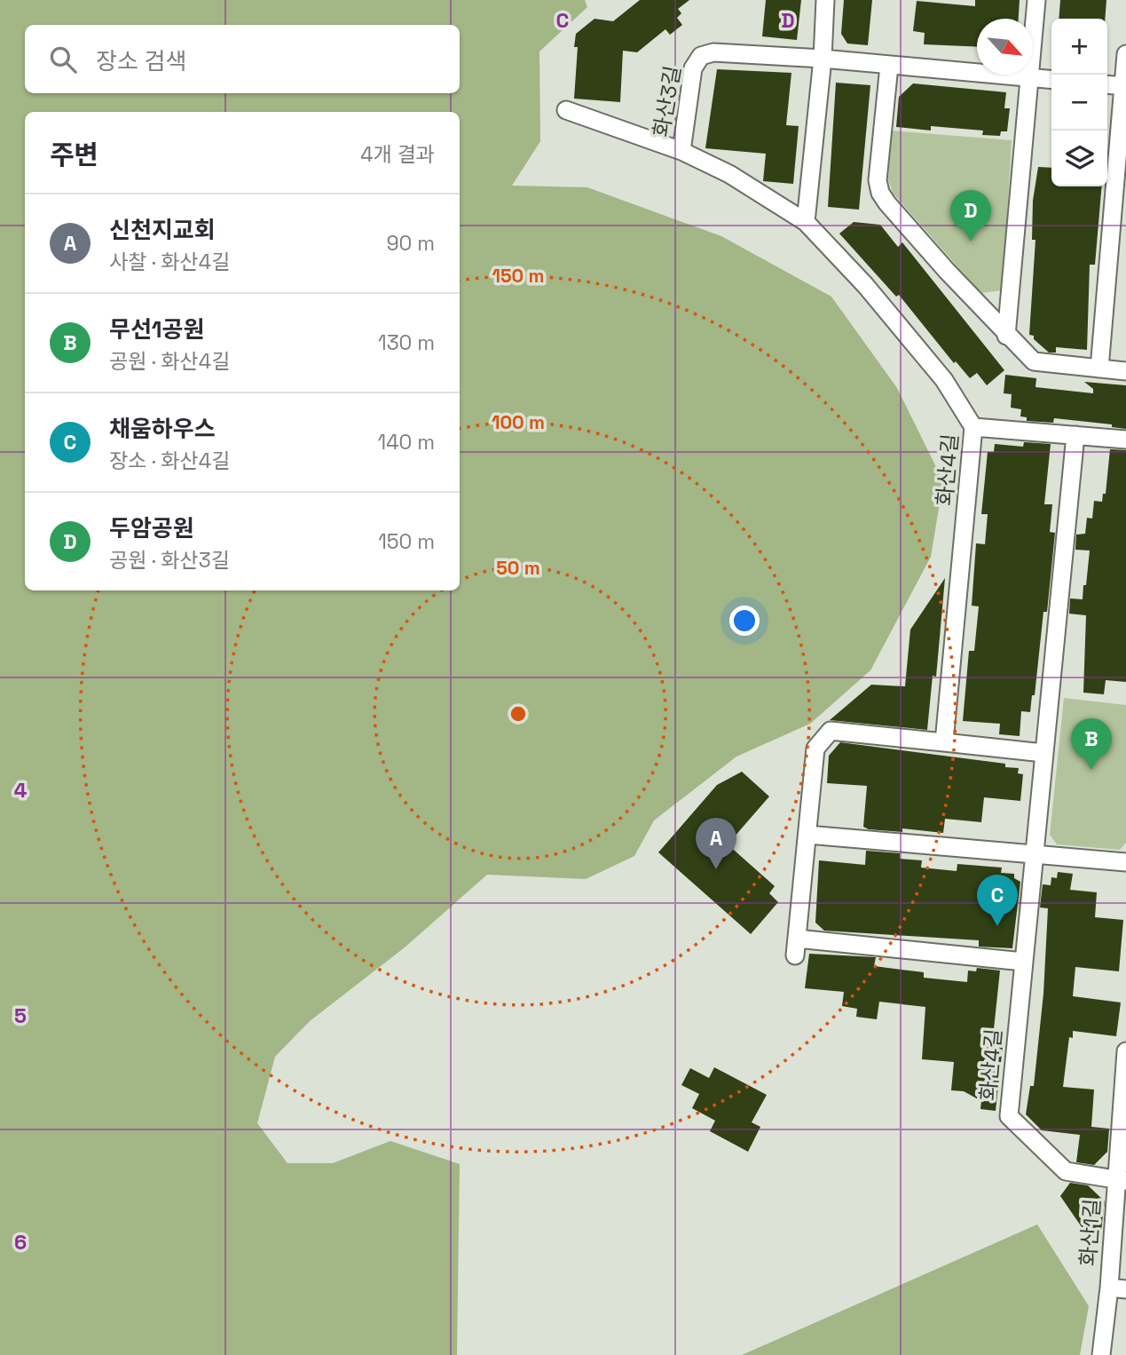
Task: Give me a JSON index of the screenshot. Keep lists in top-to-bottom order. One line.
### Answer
{"streets":{"street":["화산3길","화산4길","화산1길"]},"crossings":[["화산3길","화산4길"],["화산4길","화산1길"]],"north":"bottom right","page":{"map_buttons":["+","−"],"search":"장소 검색","heading":["주변","4개 결과"],"pins":["D","B","A","C"],"list":[{"mark":"A","name":"신천지교회","note":"사찰 · 화산4길","value":"90 m"},{"mark":"B","name":"무선1공원","note":"공원 · 화산4길","value":"130 m"},{"mark":"C","name":"채움하우스","note":"장소 · 화산4길","value":"140 m"},{"mark":"D","name":"두암공원","note":"공원 · 화산3길","value":"150 m"}]},"grid":{"columns":["C","D"],"rows":["4","5","6"]},"rings":["150 m","100 m","50 m"]}
